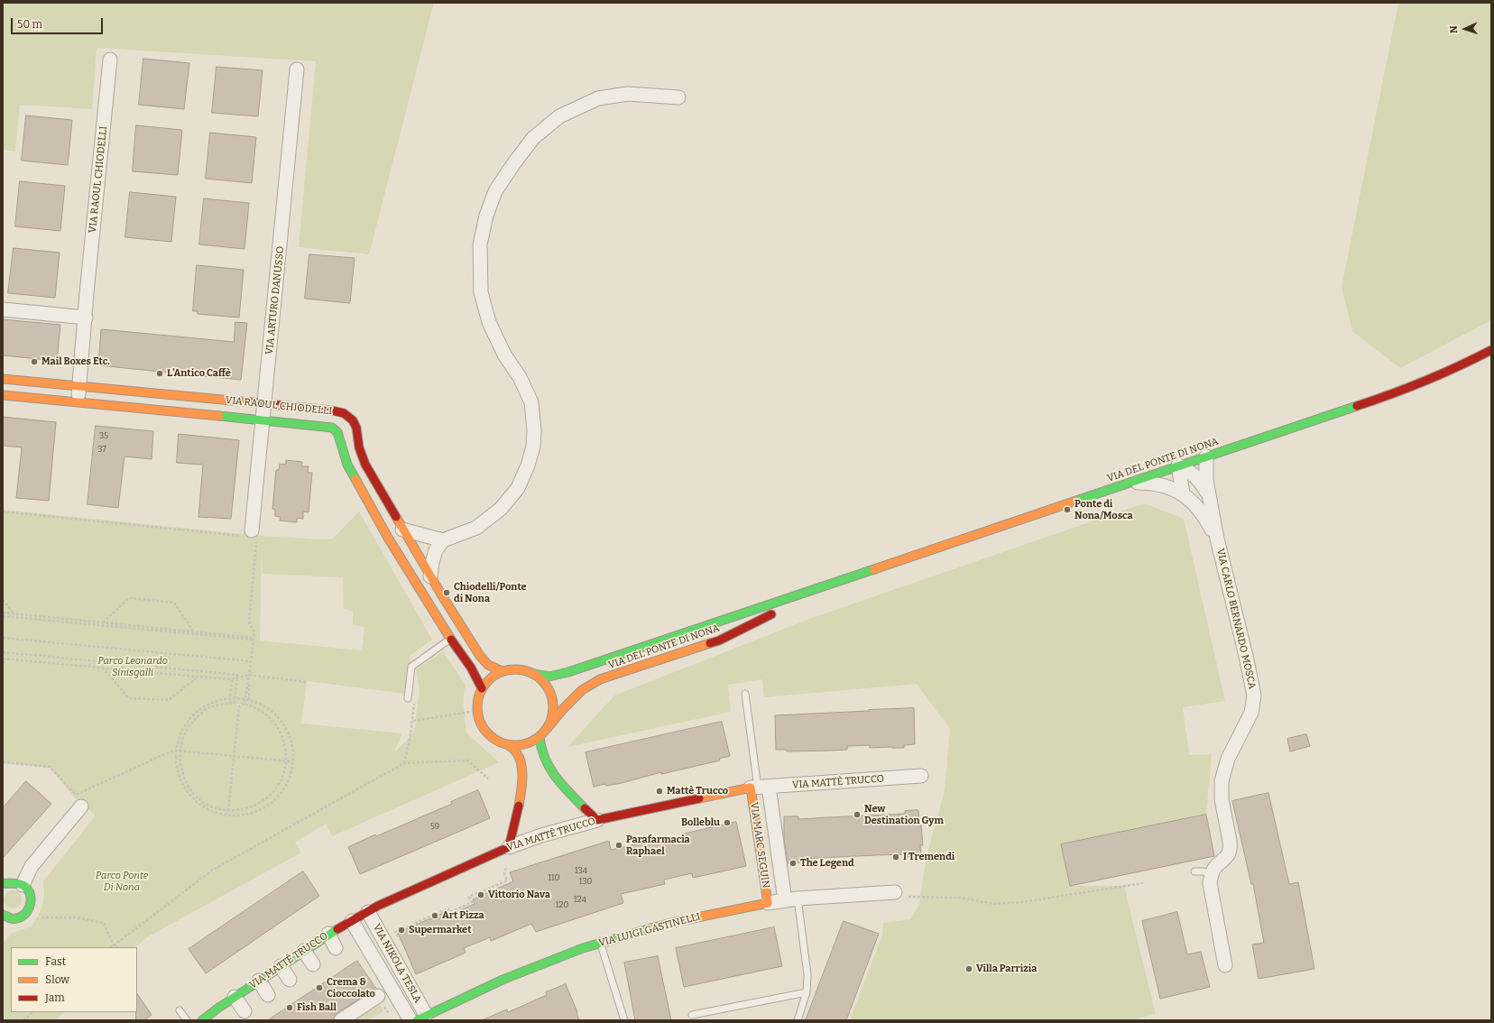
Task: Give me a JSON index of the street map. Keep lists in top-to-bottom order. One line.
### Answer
{"streets":{"main road":["VIA RAOUL CHIODELLI","VIA DEL PONTE DI NONA","VIA MATTÈ TRUCCO","VIA MARC SEGUIN","VIA LUIGI GASTINELLI"],"street":["VIA ARTURO DANUSSO","VIA CARLO BERNARDO MOSCA","VIA NIKOLA TESLA"]},"crossings":[["VIA RAOUL CHIODELLI","VIA ARTURO DANUSSO"],["VIA RAOUL CHIODELLI","VIA DEL PONTE DI NONA"],["VIA DEL PONTE DI NONA","VIA CARLO BERNARDO MOSCA"],["VIA MATTÈ TRUCCO","VIA MARC SEGUIN"],["VIA MATTÈ TRUCCO","VIA NIKOLA TESLA"],["VIA MARC SEGUIN","VIA LUIGI GASTINELLI"],["VIA LUIGI GASTINELLI","VIA NIKOLA TESLA"]],"parks":["Parco Leonardo Sinisgalli","Parco Ponte Di Nona"],"places":["Mail Boxes Etc.","L’Antico Caffè","Ponte di Nona/Mosca","Chiodelli/Ponte di Nona","Mattè Trucco","New Destination Gym","Bolleblu","Parafarmacia Raphael","I Tremendi","The Legend","Vittorio Nava","Art Pizza","Supermarket","Villa Parrizia","Crema & Cioccolato","Fish Ball"],"house_numbers":["35","37","59","134","110","130","124","120"],"legend":["Fast","Slow","Jam"],"scale_bar":"50 m","north":"left"}
